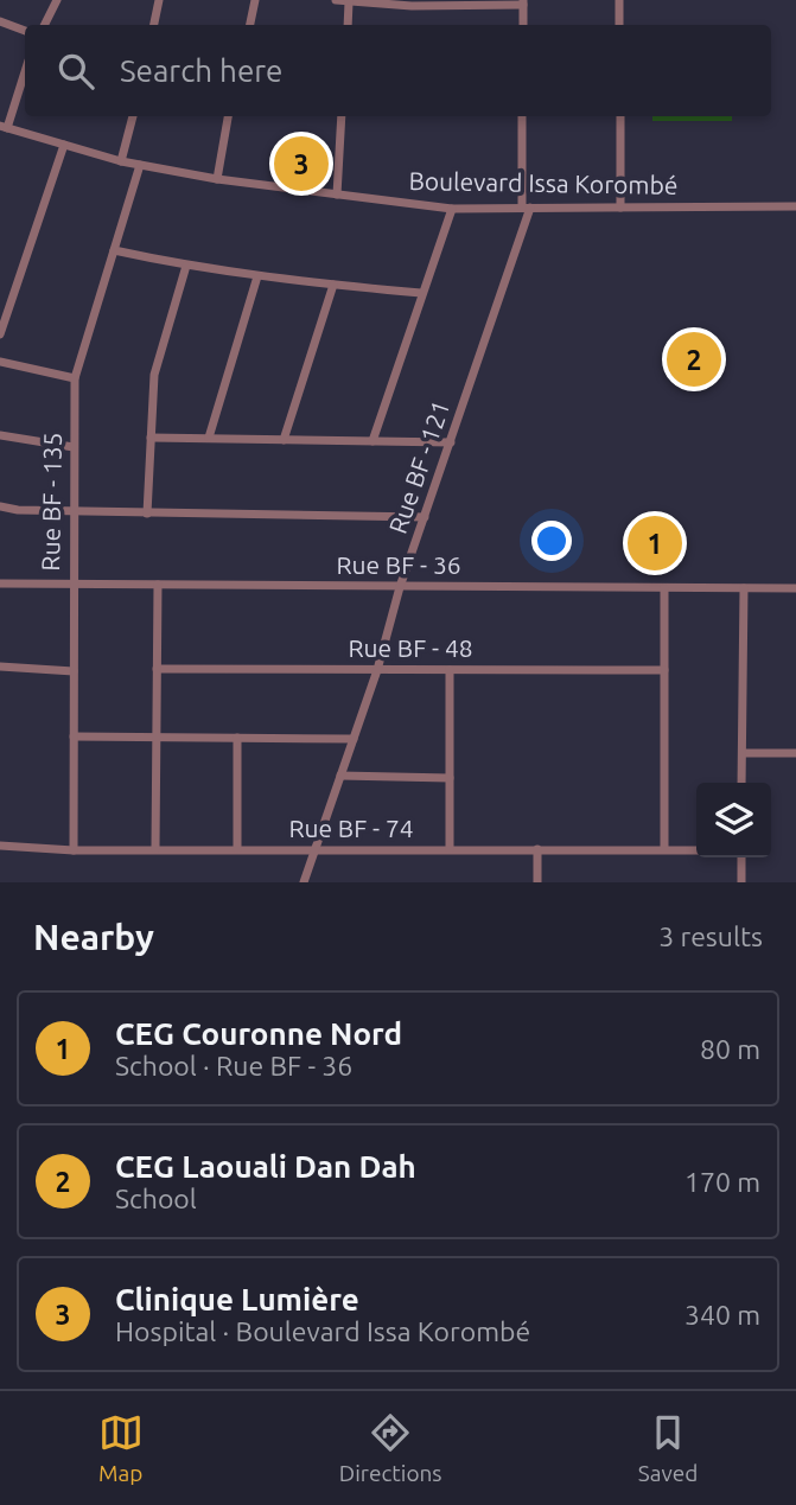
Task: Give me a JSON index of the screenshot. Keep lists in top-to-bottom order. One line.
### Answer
{"streets":{"street":["Boulevard Issa Korombé","Rue BF - 121","Rue BF - 135","Rue BF - 36","Rue BF - 48","Rue BF - 74"]},"crossings":[["Boulevard Issa Korombé","Rue BF - 121"],["Boulevard Issa Korombé","Rue BF - 135"],["Rue BF - 121","Rue BF - 36"],["Rue BF - 121","Rue BF - 48"],["Rue BF - 121","Rue BF - 74"],["Rue BF - 135","Rue BF - 36"],["Rue BF - 135","Rue BF - 74"]],"page":{"search":"Search here","pins":["3","2","1"],"heading":["Nearby","3 results"],"list":[{"mark":"1","name":"CEG Couronne Nord","note":"School · Rue BF - 36","value":"80 m"},{"mark":"2","name":"CEG Laouali Dan Dah","note":"School","value":"170 m"},{"mark":"3","name":"Clinique Lumière","note":"Hospital · Boulevard Issa Korombé","value":"340 m"}],"nav":["Map","Directions","Saved"]}}
